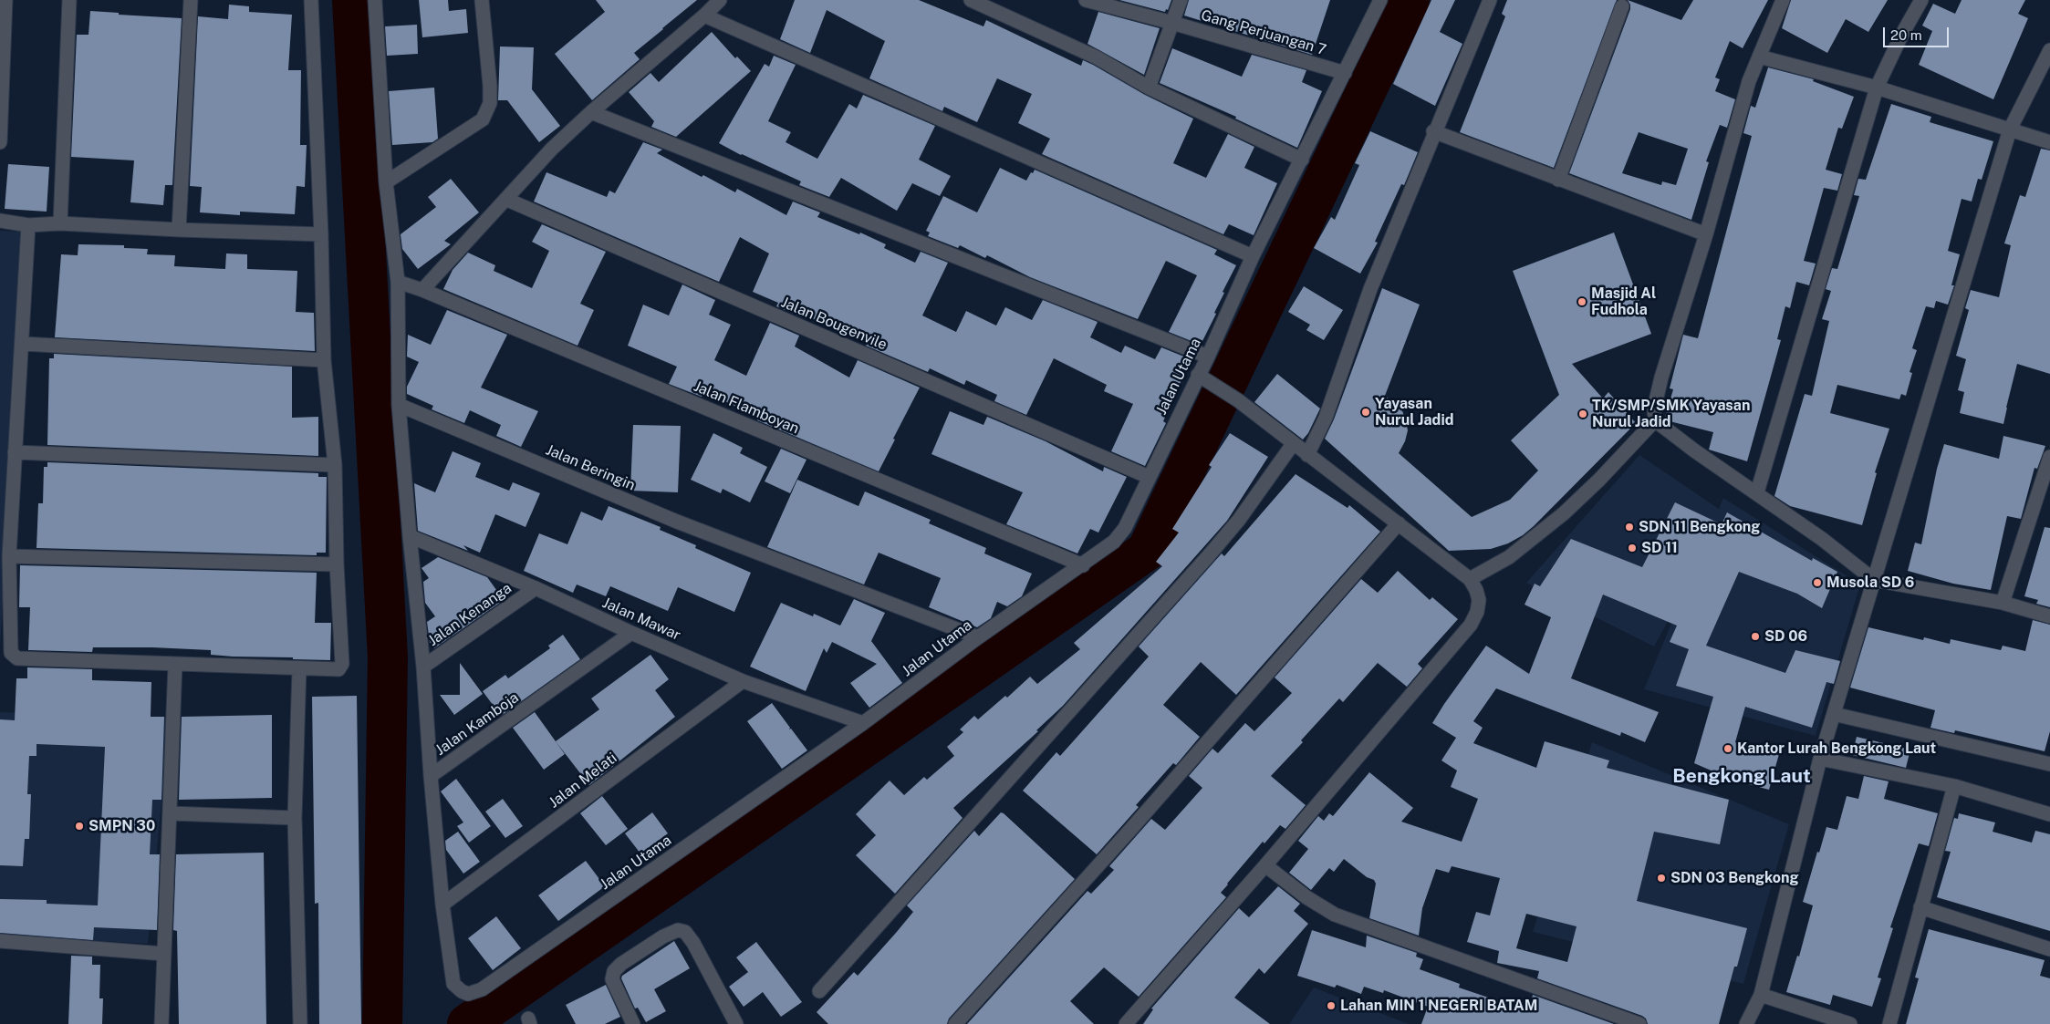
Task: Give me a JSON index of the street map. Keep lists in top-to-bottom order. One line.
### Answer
{"streets":{"street":["Gang Perjuangan 7","Jalan Bougenvile","Jalan Utama","Jalan Flamboyan","Jalan Beringin","Jalan Kenanga","Jalan Mawar","Jalan Kamboja","Jalan Melati"]},"crossings":[["Gang Perjuangan 7","Jalan Utama"],["Jalan Bougenvile","Jalan Utama"],["Jalan Utama","Jalan Flamboyan"],["Jalan Utama","Jalan Beringin"],["Jalan Utama","Jalan Mawar"],["Jalan Utama","Jalan Kamboja"],["Jalan Utama","Jalan Melati"],["Jalan Beringin","Jalan Kamboja"],["Jalan Kenanga","Jalan Mawar"],["Jalan Kenanga","Jalan Kamboja"],["Jalan Mawar","Jalan Kamboja"],["Jalan Mawar","Jalan Melati"]],"districts":["Bengkong Laut"],"places":["Masjid Al Fudhola","Yayasan Nurul Jadid","TK/SMP/SMK Yayasan Nurul Jadid","SDN 11 Bengkong","SD 11","Musola SD 6","SD 06","Kantor Lurah Bengkong Laut","SMPN 30","SDN 03 Bengkong","Lahan MIN 1 NEGERI BATAM"],"scale_bar":"20 m"}
